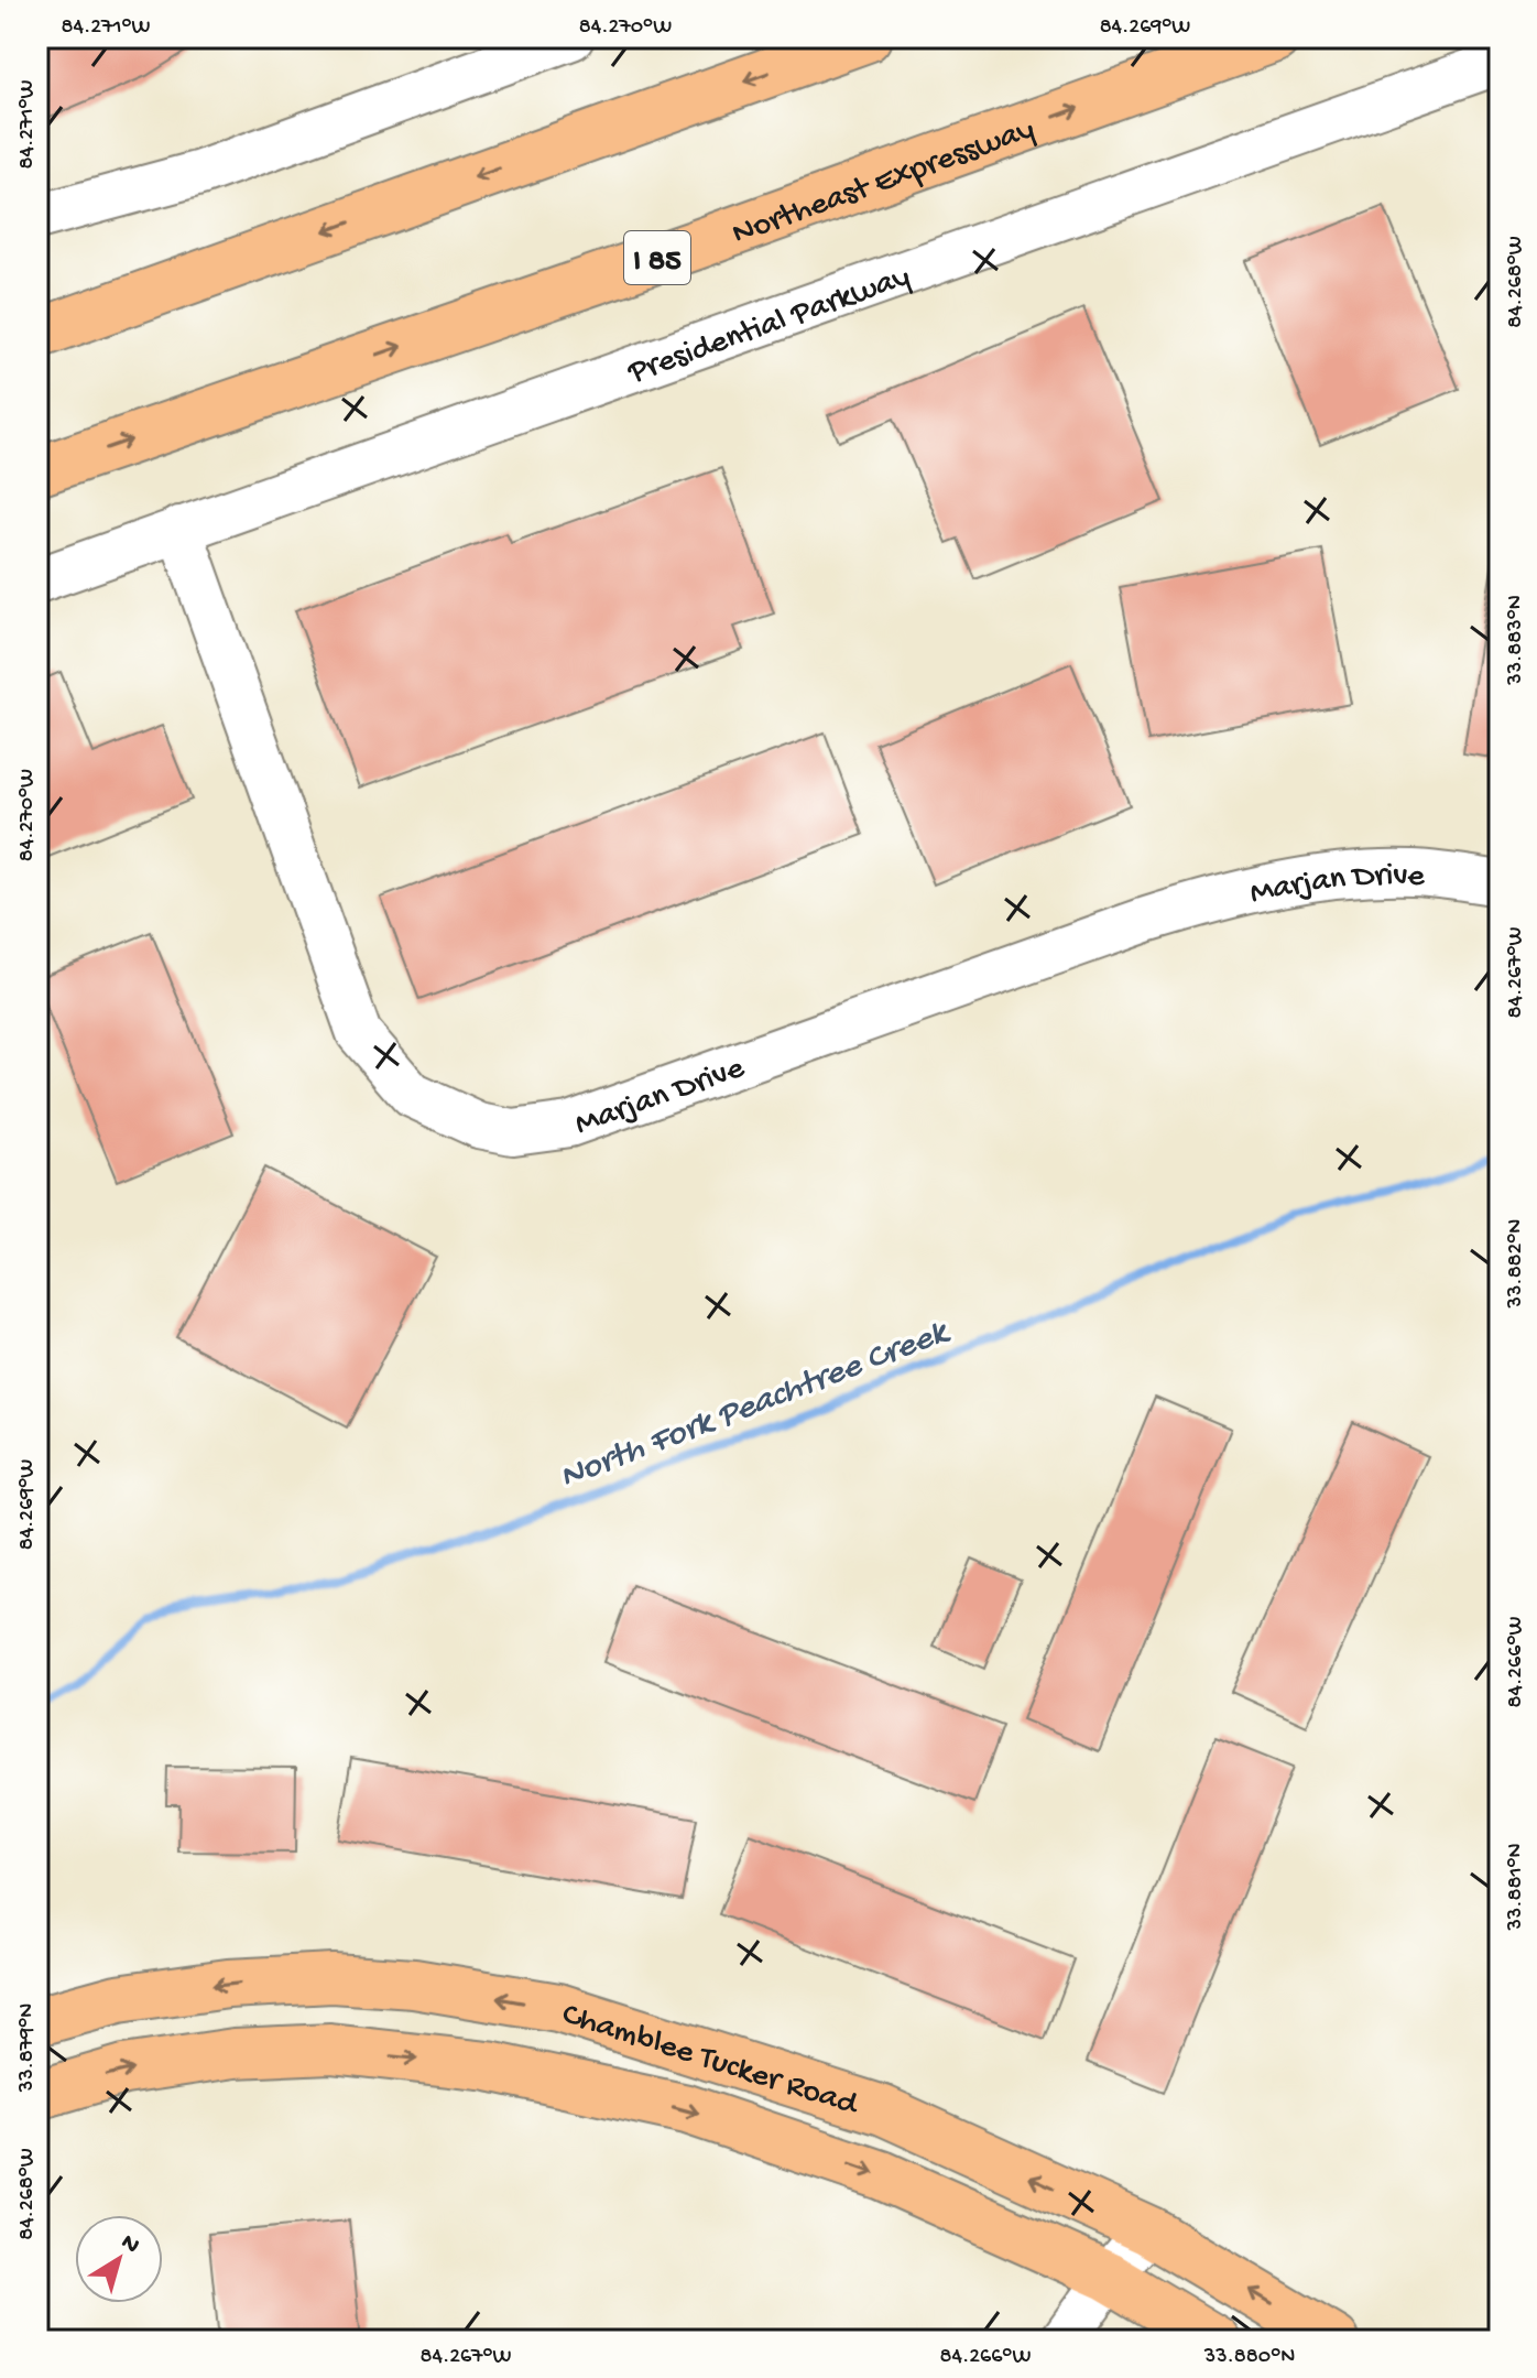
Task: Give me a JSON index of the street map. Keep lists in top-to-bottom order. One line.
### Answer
{"streets":{"main road":["Northeast Expressway","I 85","Chamblee Tucker Road"],"street":["Presidential Parkway","Marjan Drive"]},"crossings":[["Presidential Parkway","Marjan Drive"]],"water":["North Fork Peachtree Creek"],"north":"top right","coordinates":["84.271°W","84.270°W","84.269°W","84.268°W","33.883°N","84.267°W","33.882°N","84.266°W","33.881°N","33.879°N","33.880°N"]}
